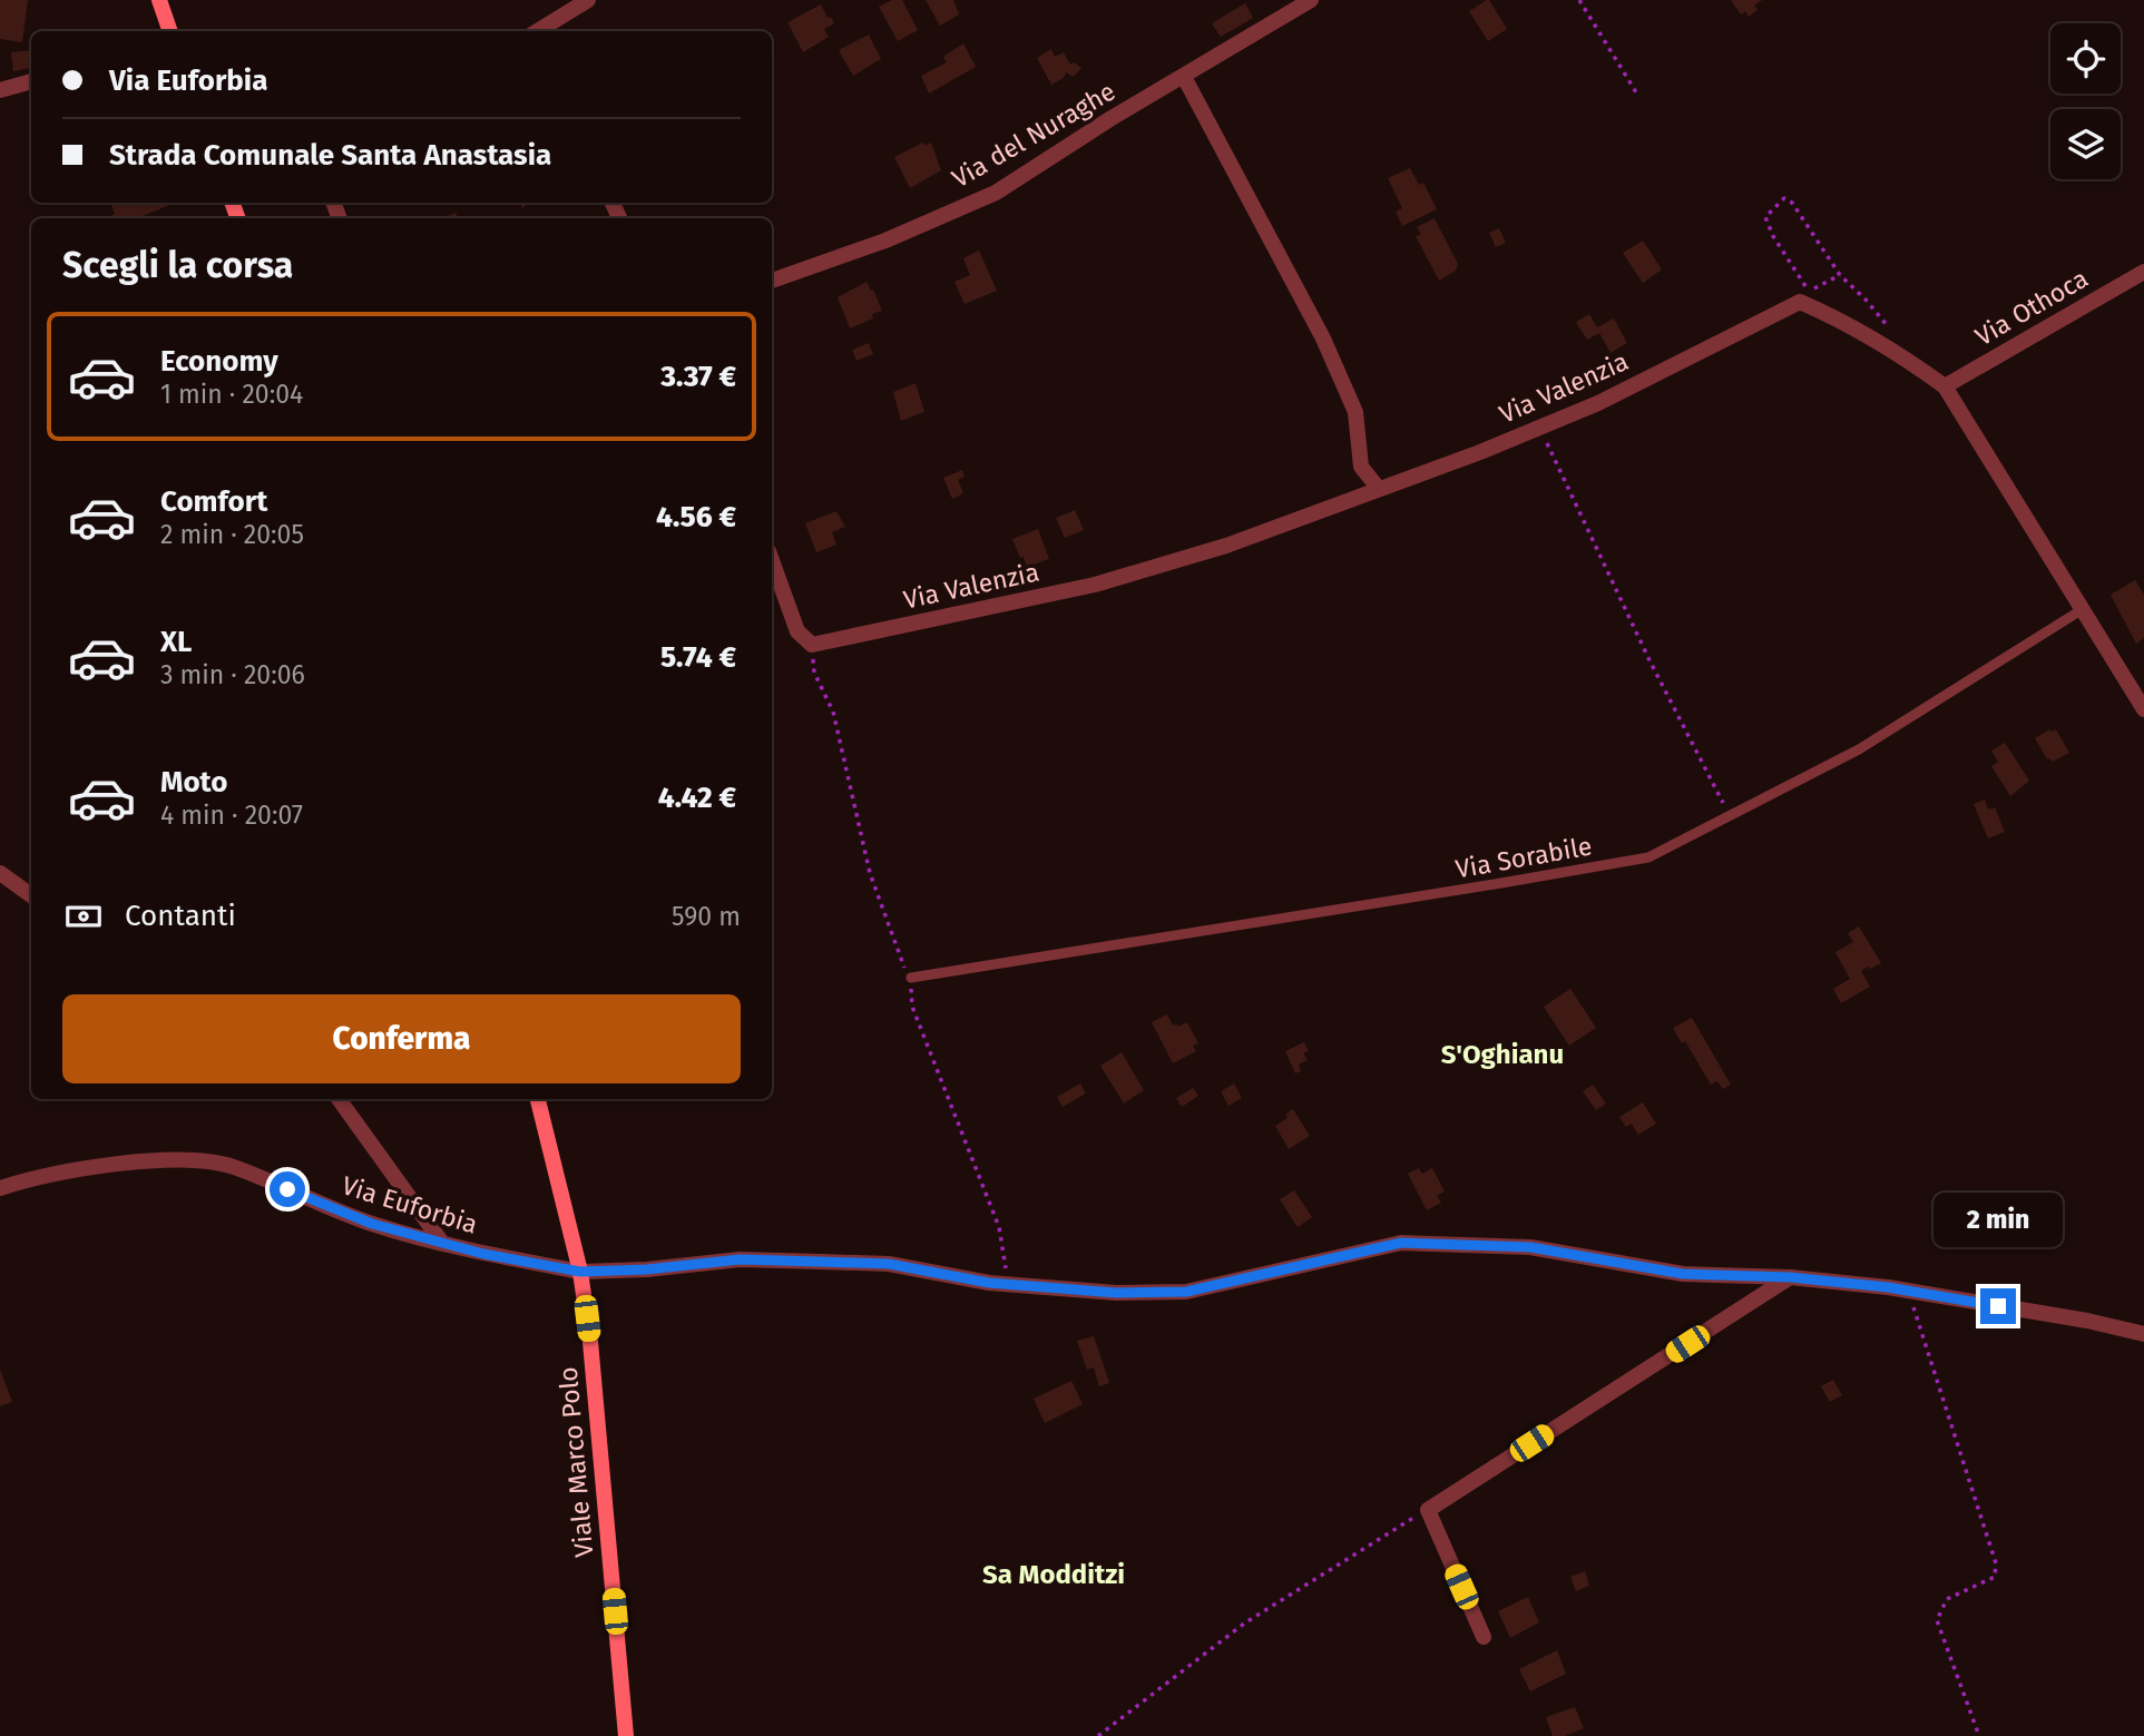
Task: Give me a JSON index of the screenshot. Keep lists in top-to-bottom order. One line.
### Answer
{"streets":{"main road":["Viale Marco Polo"],"street":["Via del Nuraghe","Via Othoca","Via Valenzia","Via Euforbia"],"lane":["Via Sorabile"]},"crossings":[["Via Othoca","Via Valenzia"],["Via Valenzia","Via Sorabile"],["Via Euforbia","Viale Marco Polo"]],"districts":["S'Oghianu","Sa Modditzi"],"page":{"banner":["Via Euforbia","Strada Comunale Santa Anastasia"],"heading":"Scegli la corsa","list":[{"name":"Economy","note":"1 min · 20:04","value":"3.37 €"},{"name":"Comfort","note":"2 min · 20:05","value":"4.56 €"},{"name":"XL","note":"3 min · 20:06","value":"5.74 €"},{"name":"Moto","note":"4 min · 20:07","value":"4.42 €"}],"pay":["Contanti","590 m"],"buttons":"Conferma","bubble":"2 min"}}
